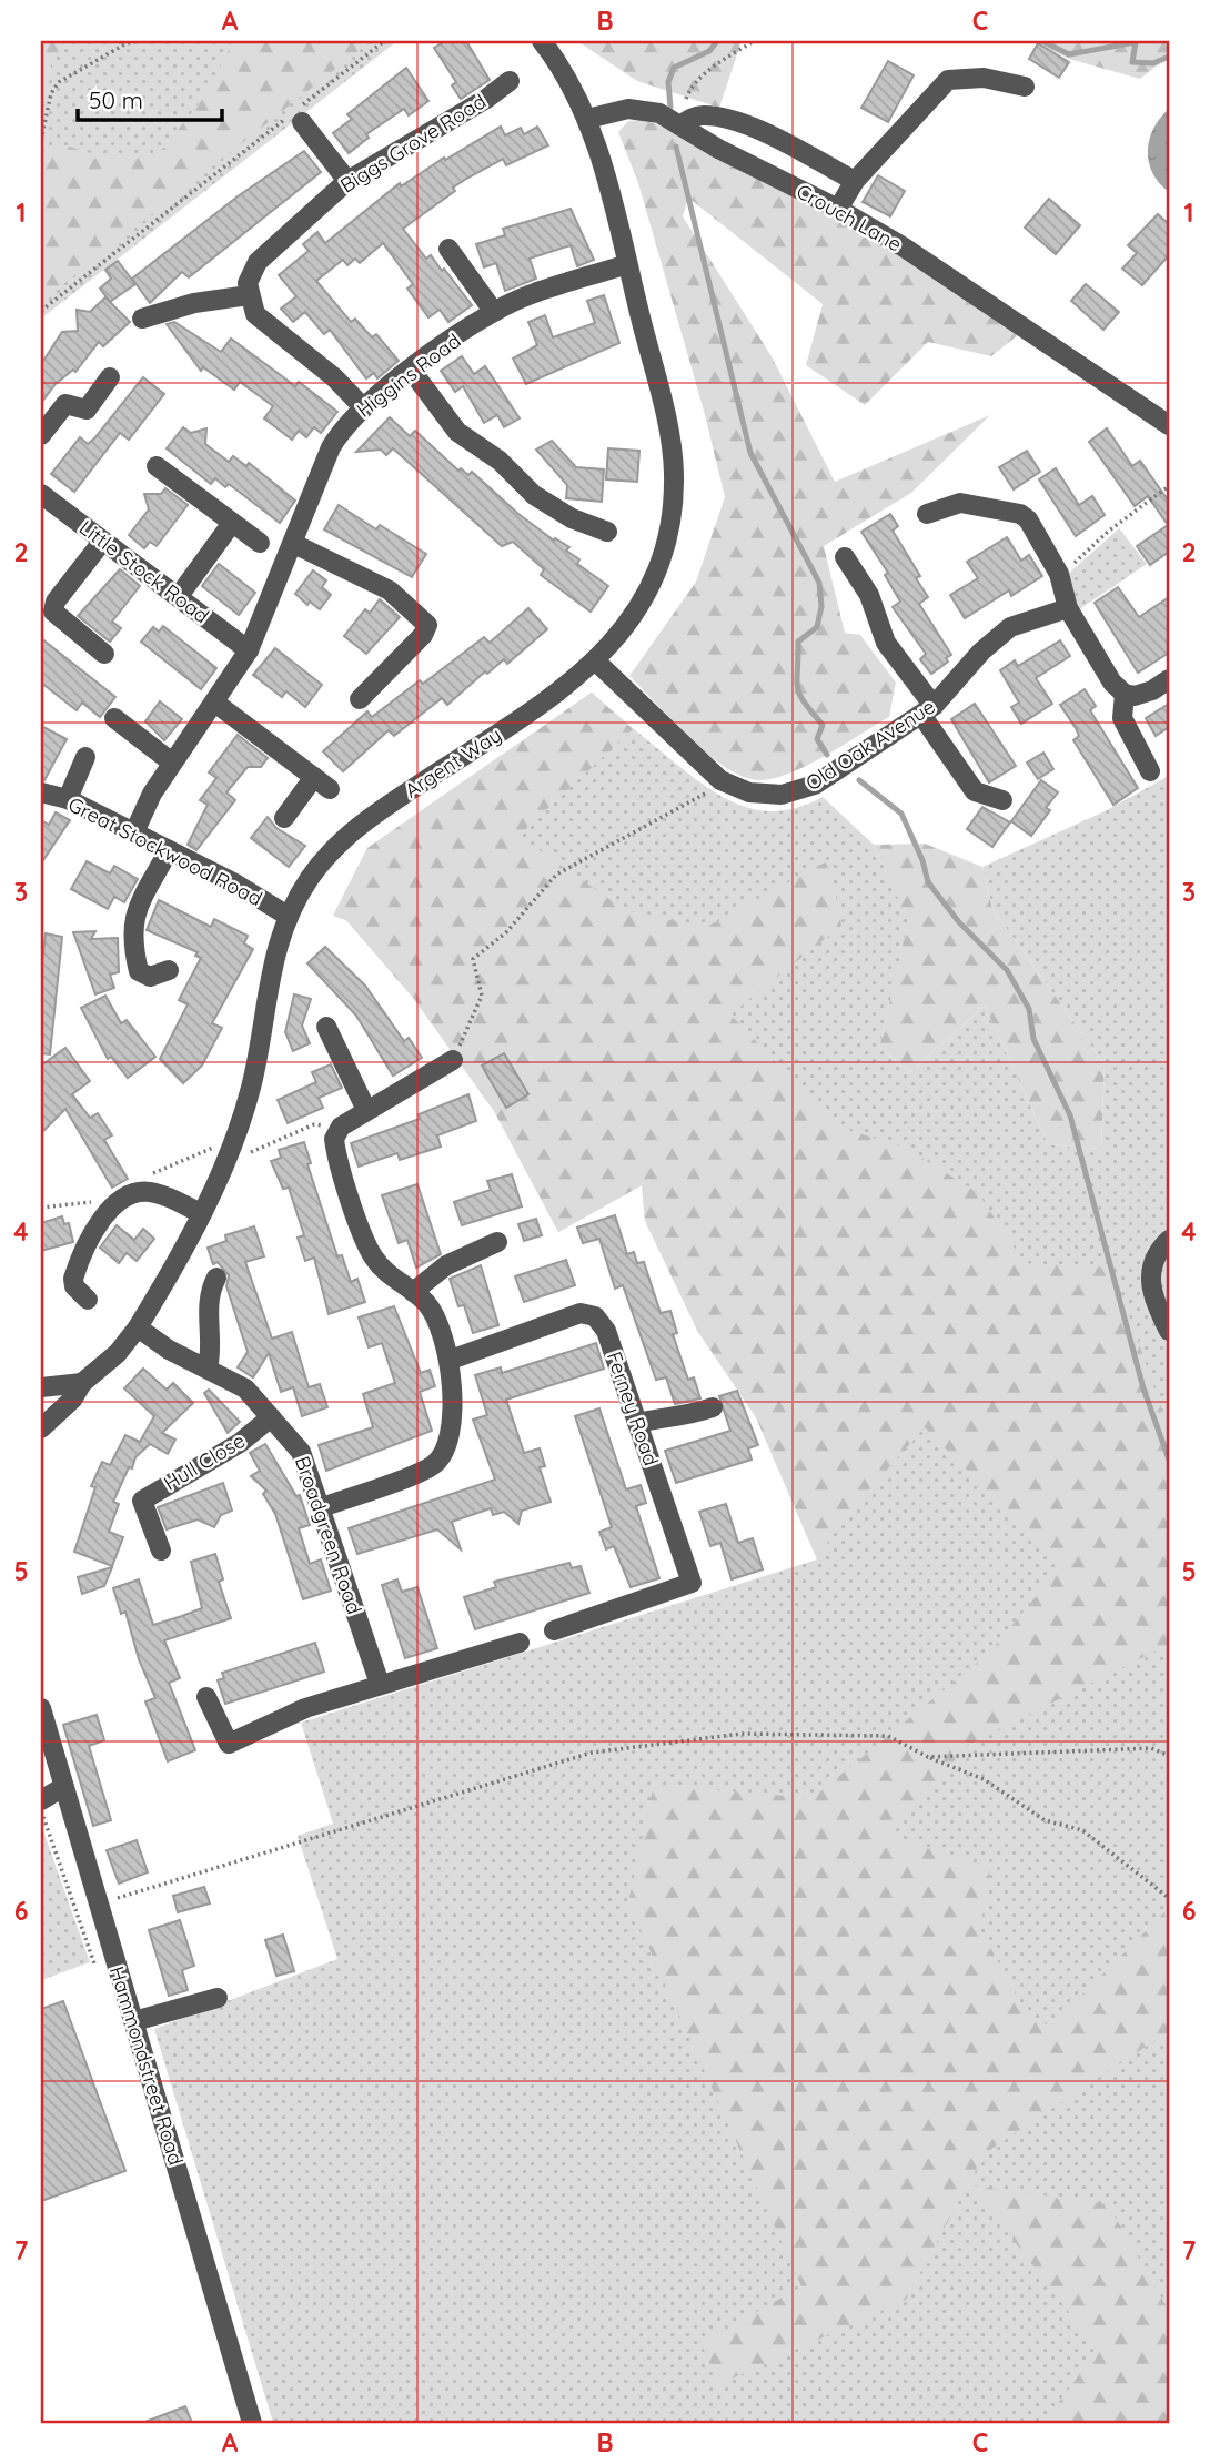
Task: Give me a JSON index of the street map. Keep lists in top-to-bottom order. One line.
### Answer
{"streets":{"street":["Biggs Grove Road","Crouch Lane","Higgins Road","Little Stock Road","Old Oak Avenue","Argent Way","Great Stockwood Road","Ferney Road","Hull Close","Broadgreen Road","Hammondstreet Road"]},"crossings":[["Crouch Lane","Argent Way"],["Higgins Road","Little Stock Road"],["Higgins Road","Argent Way"],["Higgins Road","Great Stockwood Road"],["Old Oak Avenue","Argent Way"],["Argent Way","Great Stockwood Road"],["Argent Way","Broadgreen Road"],["Hull Close","Broadgreen Road"]],"scale_bar":"50 m","grid":{"columns":["A","B","C"],"rows":["1","2","3","4","5","6","7"]}}
